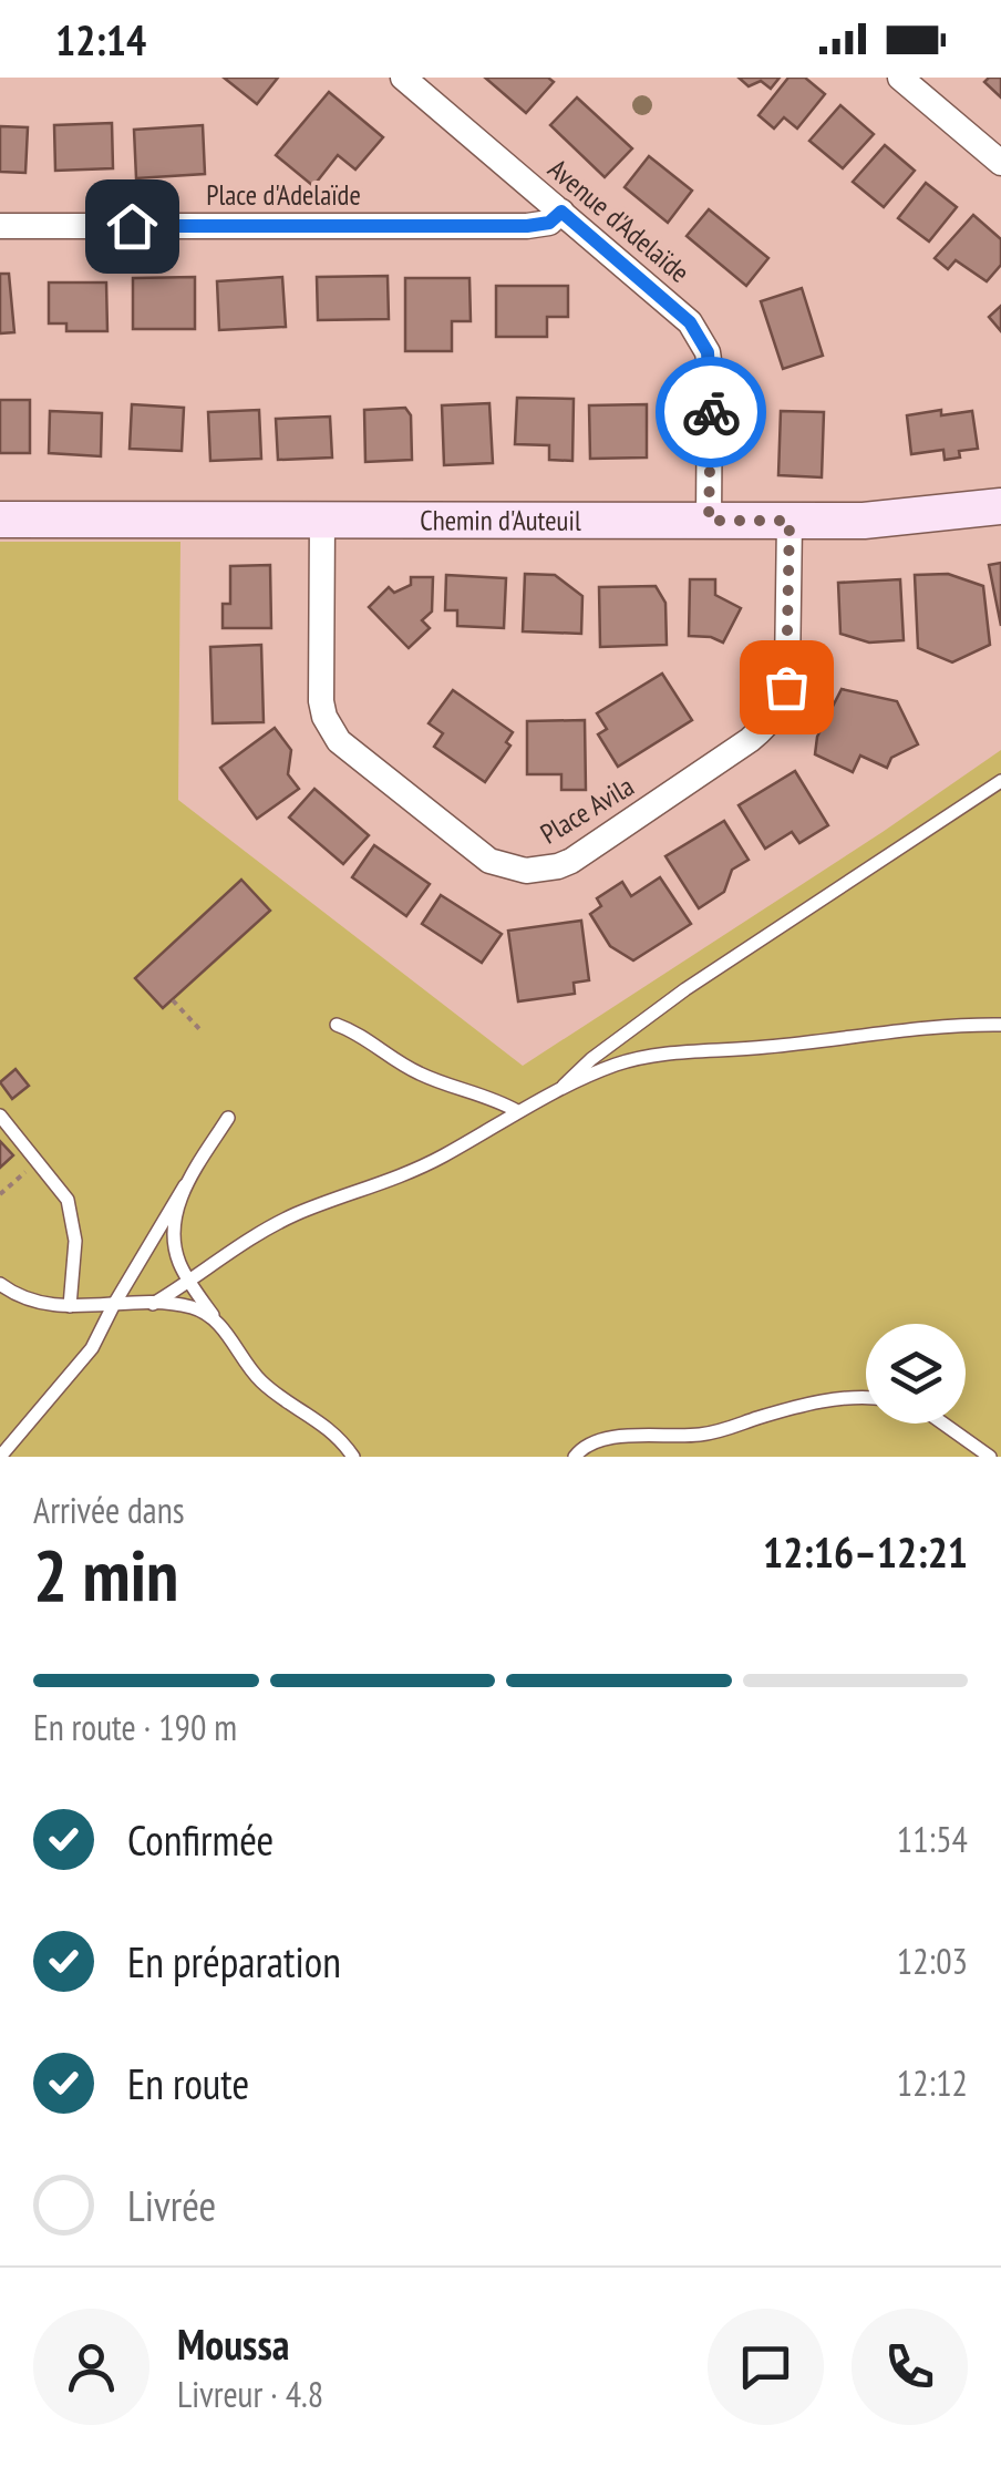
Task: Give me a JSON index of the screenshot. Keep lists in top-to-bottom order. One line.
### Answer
{"streets":{"street":["Place d'Adelaïde","Avenue d'Adelaïde","Chemin d'Auteuil","Place Avila"]},"crossings":[["Place d'Adelaïde","Avenue d'Adelaïde"],["Avenue d'Adelaïde","Chemin d'Auteuil"],["Chemin d'Auteuil","Place Avila"]],"page":{"status":"12:14","heading":["2 min","Arrivée dans","12:16–12:21"],"panel":["Moussa","Livreur · 4.8"],"bar":"En route · 190 m","list":[["Confirmée","11:54"],["En préparation","12:03"],["En route","12:12"],"Livrée"]}}
